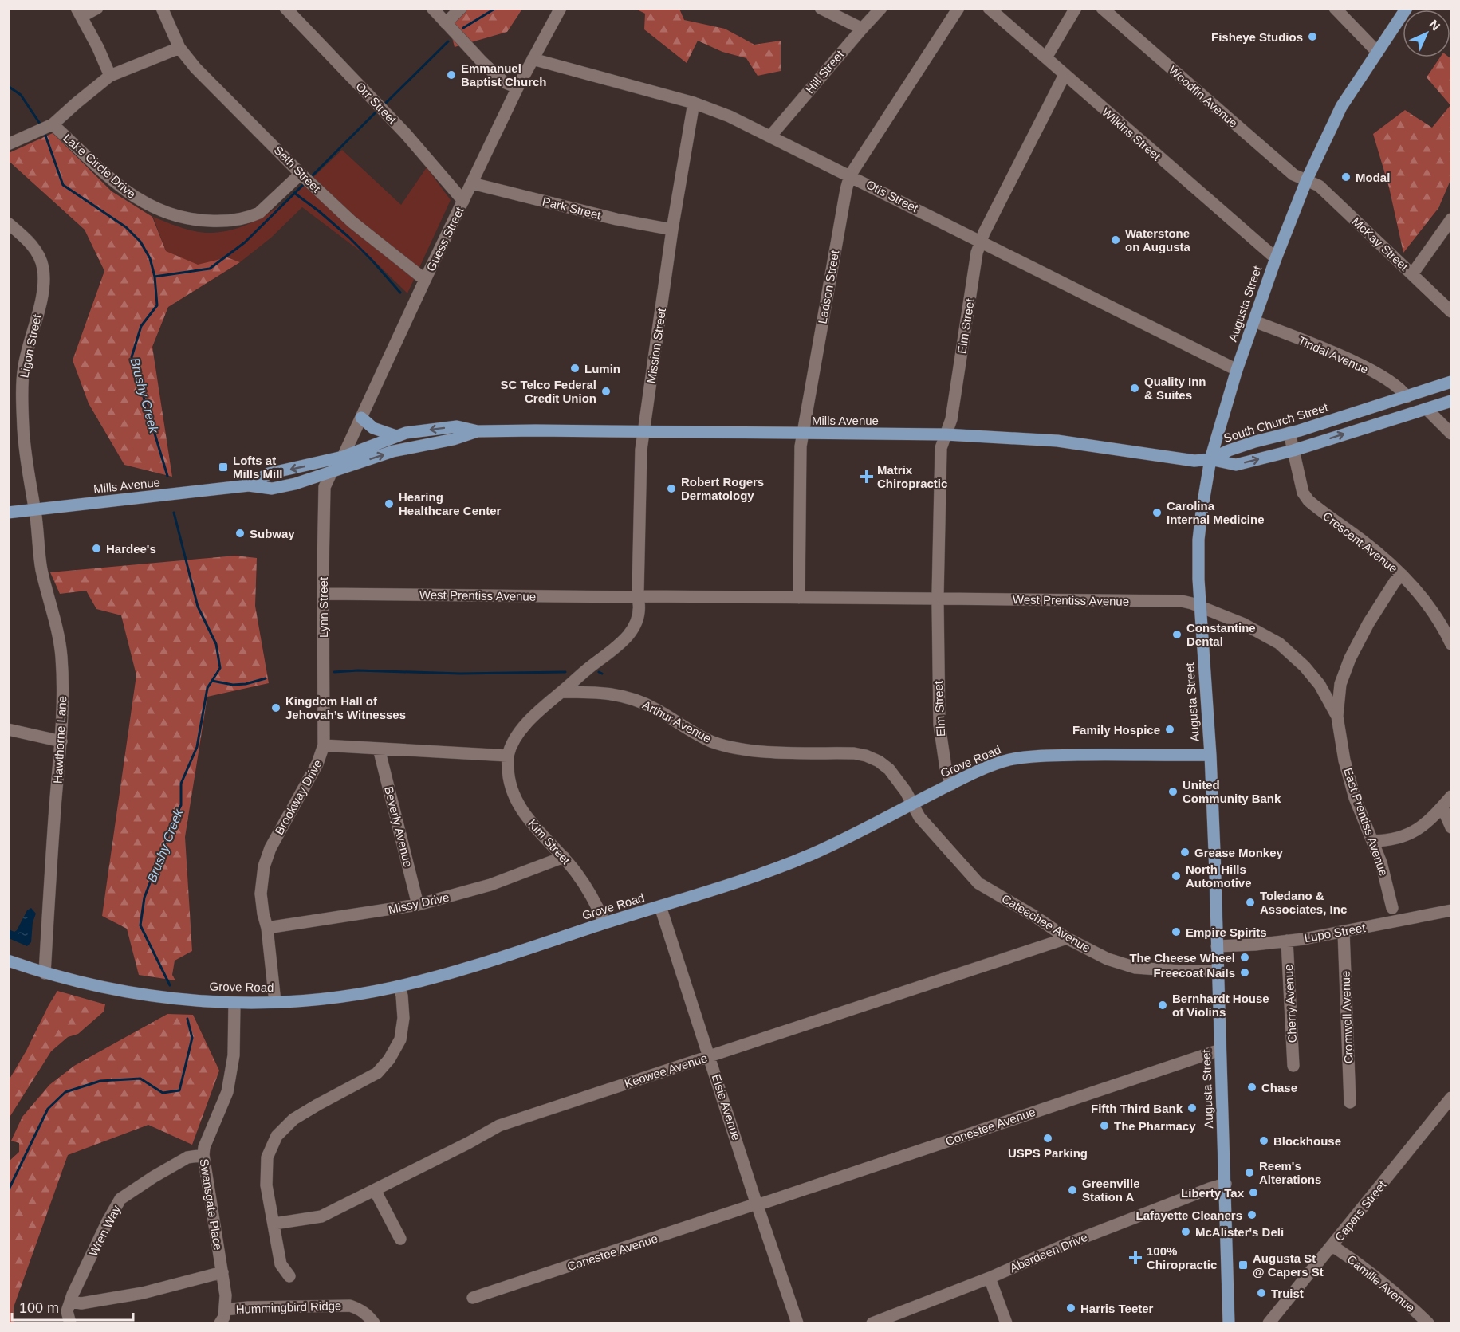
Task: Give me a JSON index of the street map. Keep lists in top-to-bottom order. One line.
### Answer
{"streets":{"main road":["Augusta Street","Mills Avenue","South Church Street","Grove Road"],"street":["Hill Street","Woodfin Avenue","Orr Street","Wilkins Street","Lake Circle Drive","Seth Street","Otis Street","Park Street","Guess Street","McKay Street","Ladson Street","Elm Street","Ligon Street","Mission Street","Tindal Avenue","Crescent Avenue","West Prentiss Avenue","Lynn Street","Arthur Avenue","Hawthorne Lane","Brookway Drive","East Prentiss Avenue","Beverly Avenue","Kim Street","Missy Drive","Cateechee Avenue","Lupo Street","Cherry Avenue","Cromwell Avenue","Keowee Avenue","Elsie Avenue","Conestee Avenue","Swansgate Place","Capers Street","Wren Way","Aberdeen Drive","Camille Avenue","Hummingbird Ridge"]},"crossings":[["Hill Street","Otis Street"],["Woodfin Avenue","McKay Street"],["Woodfin Avenue","Augusta Street"],["Orr Street","Guess Street"],["Wilkins Street","Augusta Street"],["Wilkins Street","Elm Street"],["Lake Circle Drive","Seth Street"],["Seth Street","Guess Street"],["Otis Street","Guess Street"],["Otis Street","Ladson Street"],["Otis Street","Augusta Street"],["Otis Street","Elm Street"],["Otis Street","Mission Street"],["Park Street","Guess Street"],["Park Street","Mission Street"],["Guess Street","Mills Avenue"],["Guess Street","Lynn Street"],["McKay Street","Augusta Street"],["Ladson Street","Mills Avenue"],["Ladson Street","West Prentiss Avenue"],["Augusta Street","Tindal Avenue"],["Augusta Street","Mills Avenue"],["Augusta Street","South Church Street"],["Augusta Street","West Prentiss Avenue"],["Augusta Street","Grove Road"],["Augusta Street","East Prentiss Avenue"],["Augusta Street","Cateechee Avenue"],["Augusta Street","Lupo Street"],["Augusta Street","Conestee Avenue"],["Augusta Street","Aberdeen Drive"],["Elm Street","Mills Avenue"],["Elm Street","West Prentiss Avenue"],["Elm Street","Grove Road"],["Ligon Street","Mills Avenue"],["Ligon Street","Hawthorne Lane"],["Mission Street","Mills Avenue"],["Mission Street","West Prentiss Avenue"],["Mission Street","Arthur Avenue"],["Tindal Avenue","South Church Street"],["Mills Avenue","South Church Street"],["Mills Avenue","Lynn Street"],["Mills Avenue","Hawthorne Lane"],["South Church Street","Crescent Avenue"],["West Prentiss Avenue","Lynn Street"],["West Prentiss Avenue","East Prentiss Avenue"],["Lynn Street","Brookway Drive"],["Arthur Avenue","Grove Road"],["Arthur Avenue","Cateechee Avenue"],["Hawthorne Lane","Grove Road"],["Grove Road","Brookway Drive"],["Grove Road","Kim Street"],["Grove Road","Cateechee Avenue"],["Grove Road","Elsie Avenue"],["Grove Road","Swansgate Place"],["Brookway Drive","Beverly Avenue"],["Brookway Drive","Kim Street"],["Brookway Drive","Missy Drive"],["Beverly Avenue","Missy Drive"],["Kim Street","Missy Drive"],["Cateechee Avenue","Keowee Avenue"],["Lupo Street","Cherry Avenue"],["Lupo Street","Cromwell Avenue"],["Keowee Avenue","Elsie Avenue"],["Elsie Avenue","Conestee Avenue"],["Swansgate Place","Wren Way"],["Swansgate Place","Hummingbird Ridge"],["Capers Street","Camille Avenue"]],"water":["Brushy Creek"],"places":{"other":["Fisheye Studios","Emmanuel Baptist Church","Modal","Waterstone on Augusta","Lumin","Quality Inn & Suites","SC Telco Federal Credit Union","Robert Rogers Dermatology","Hearing Healthcare Center","Carolina Internal Medicine","Subway","Hardee's","Constantine Dental","Kingdom Hall of Jehovah’s Witnesses","Family Hospice","United Community Bank","Grease Monkey","North Hills Automotive","Toledano & Associates, Inc","Empire Spirits","The Cheese Wheel","Freecoat Nails","Bernhardt House of Violins","Chase","Fifth Third Bank","The Pharmacy","USPS Parking","Blockhouse","Reem's Alterations","Greenville Station A","Liberty Tax","Lafayette Cleaners","McAlister's Deli","Truist","Harris Teeter"],"transit":["Lofts at Mills Mill","Augusta St @ Capers St"],"health":["Matrix Chiropractic","100% Chiropractic"]},"scale_bar":"100 m","north":"top right"}
